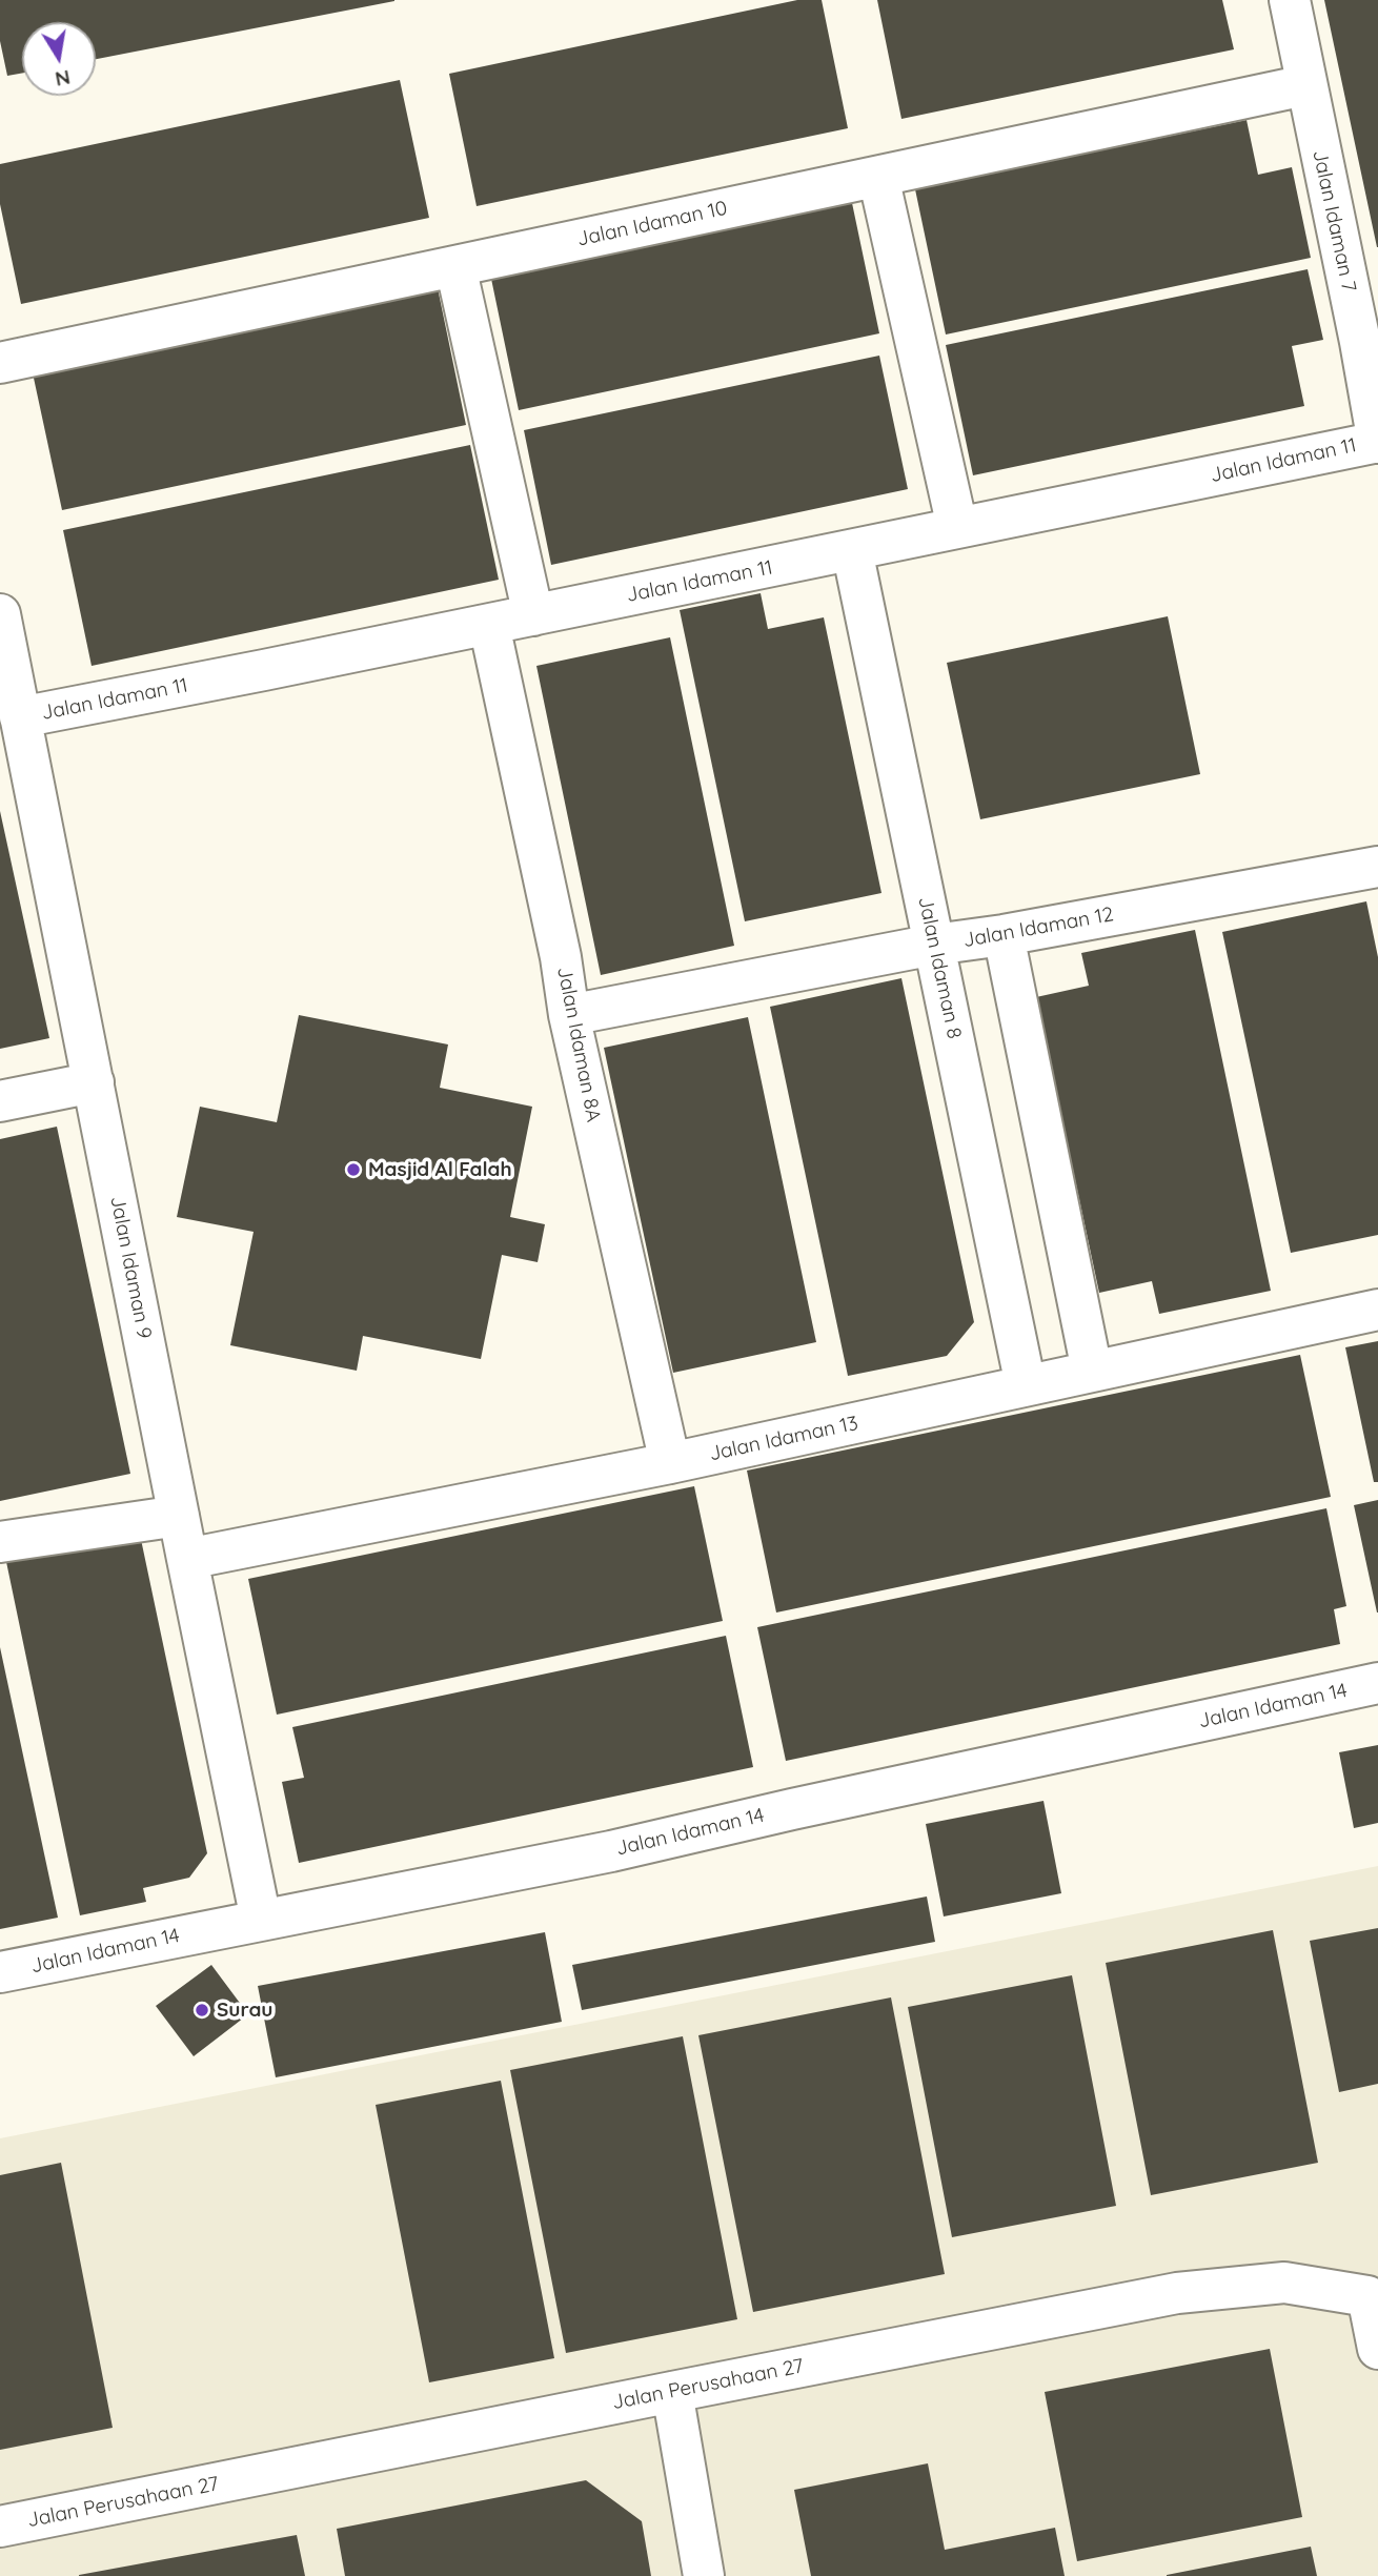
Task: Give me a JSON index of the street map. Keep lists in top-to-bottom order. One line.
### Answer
{"streets":{"street":["Jalan Idaman 7","Jalan Idaman 10","Jalan Idaman 11","Jalan Idaman 12","Jalan Idaman 8","Jalan Idaman 8A","Jalan Idaman 9","Jalan Idaman 13","Jalan Idaman 14","Jalan Perusahaan 27"]},"crossings":[["Jalan Idaman 7","Jalan Idaman 10"],["Jalan Idaman 7","Jalan Idaman 11"],["Jalan Idaman 11","Jalan Idaman 8"],["Jalan Idaman 11","Jalan Idaman 8A"],["Jalan Idaman 11","Jalan Idaman 9"],["Jalan Idaman 12","Jalan Idaman 8"],["Jalan Idaman 12","Jalan Idaman 8A"],["Jalan Idaman 8","Jalan Idaman 13"],["Jalan Idaman 8A","Jalan Idaman 13"],["Jalan Idaman 9","Jalan Idaman 13"],["Jalan Idaman 9","Jalan Idaman 14"]],"places":["Masjid Al Falah","Surau"],"north":"bottom"}
